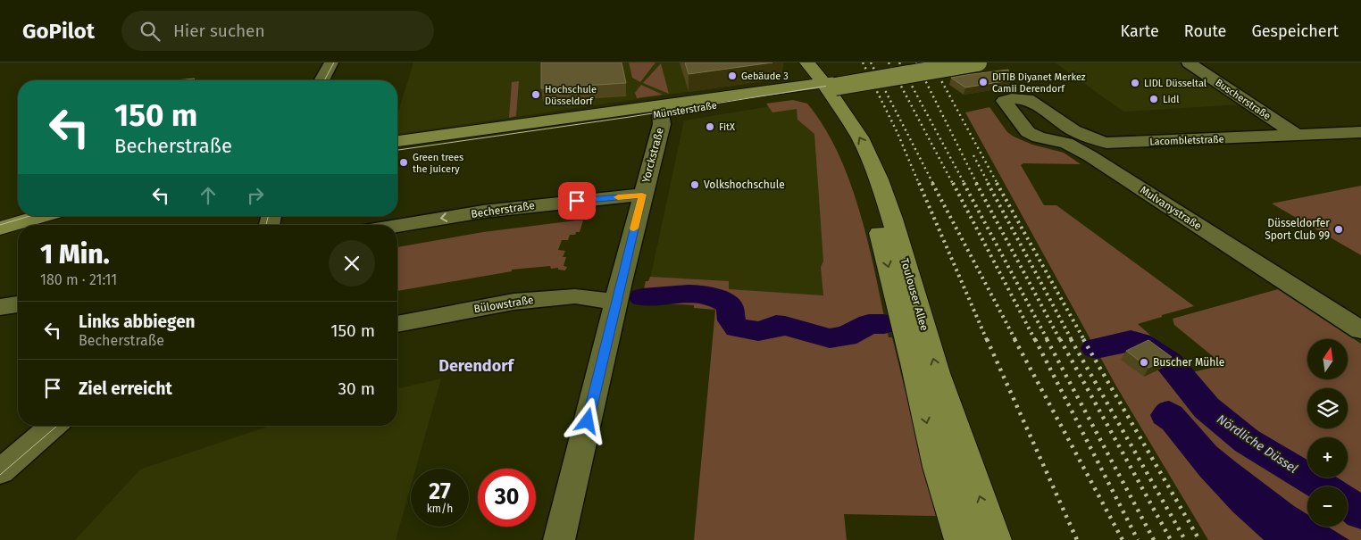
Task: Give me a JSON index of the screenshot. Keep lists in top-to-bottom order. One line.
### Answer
{"streets":{"main road":["Münsterstraße","Toulouser Allee"],"street":["Buscherstraße","Lacombletstraße","Yorckstraße","Mulvanystraße","Becherstraße","Bülowstraße"]},"crossings":[["Buscherstraße","Lacombletstraße"],["Münsterstraße","Yorckstraße"],["Münsterstraße","Toulouser Allee"],["Lacombletstraße","Mulvanystraße"],["Yorckstraße","Becherstraße"],["Yorckstraße","Bülowstraße"]],"one_way":["Becherstraße"],"districts":["Derendorf"],"water":["Nördliche Düssel"],"places":["Gebäude 3","DITIB Diyanet Merkez Camii Derendorf","LIDL Düsseltal","Hochschule Düsseldorf","Lidl","FitX","Green trees the juicery","Volkshochschule","Düsseldorfer Sport Club 99","Buscher Mühle"],"north":"top","page":{"header":"GoPilot","search":"Hier suchen","nav":["Karte","Route","Gespeichert"],"turn":["150 m","Becherstraße"],"heading":["1 Min.","180 m · 21:11"],"list":[{"name":"Links abbiegen","note":"Becherstraße","value":"150 m"},{"name":"Ziel erreicht","value":"30 m"}],"map_buttons":["+","−"],"speed":"27 km/h","limit":"30"}}
